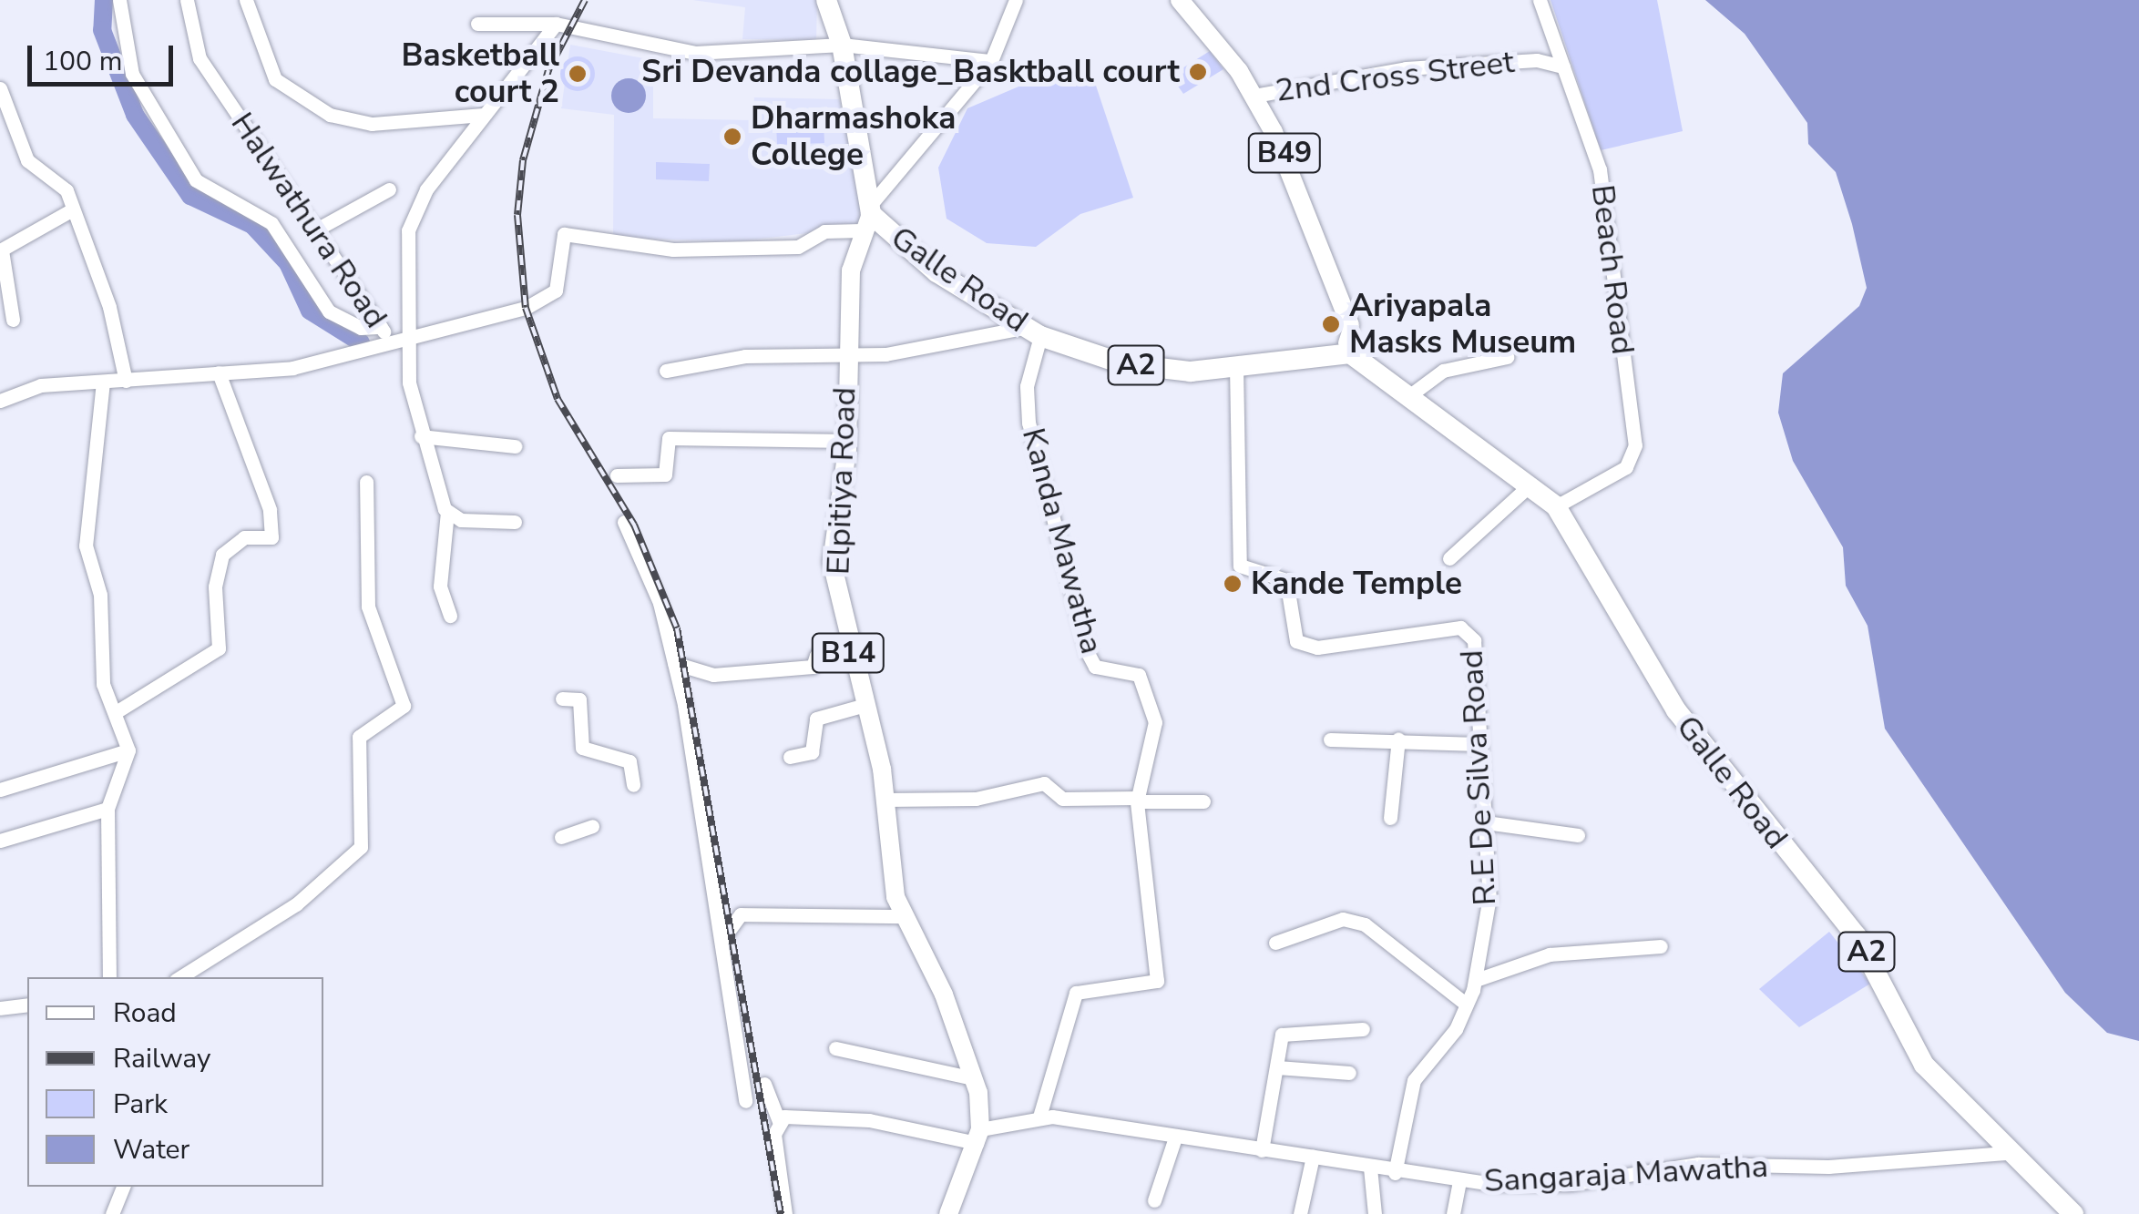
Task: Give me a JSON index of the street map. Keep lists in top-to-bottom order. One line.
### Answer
{"streets":{"highway":["Galle Road","A2"],"main road":["B49","Elpitiya Road","B14"],"street":["2nd Cross Street","Halwathura Road","Beach Road","Kanda Mawatha","R.E De Silva Road","Sangaraja Mawatha"]},"crossings":[["2nd Cross Street","B49"],["2nd Cross Street","Beach Road"],["B49","Galle Road"],["Beach Road","Galle Road"],["Galle Road","Elpitiya Road"],["Galle Road","Kanda Mawatha"],["Galle Road","R.E De Silva Road"],["Galle Road","Sangaraja Mawatha"],["Elpitiya Road","Sangaraja Mawatha"],["Kanda Mawatha","Sangaraja Mawatha"],["R.E De Silva Road","Sangaraja Mawatha"]],"places":["Sri Devanda collage_Basktball court","Basketball court 2","Dharmashoka College","Ariyapala Masks Museum","Kande Temple"],"legend":["Road","Railway","Park","Water"],"scale_bar":"100 m"}
